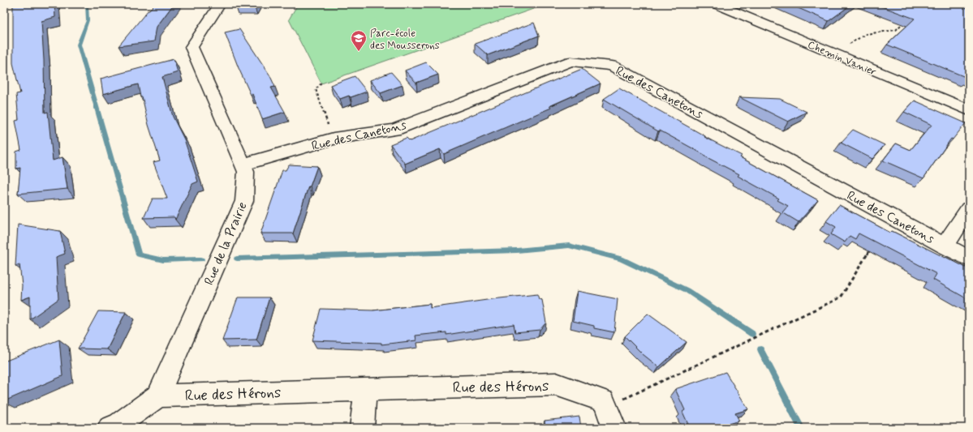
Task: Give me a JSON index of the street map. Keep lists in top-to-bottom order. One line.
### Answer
{"streets":{"street":["Chemin Vanier","Rue des Canetons","Rue de la Prairie","Rue des Hérons"]},"crossings":[["Rue des Canetons","Rue de la Prairie"],["Rue de la Prairie","Rue des Hérons"]],"places":{"school or university":["Parc-école des Mousserons"]}}
